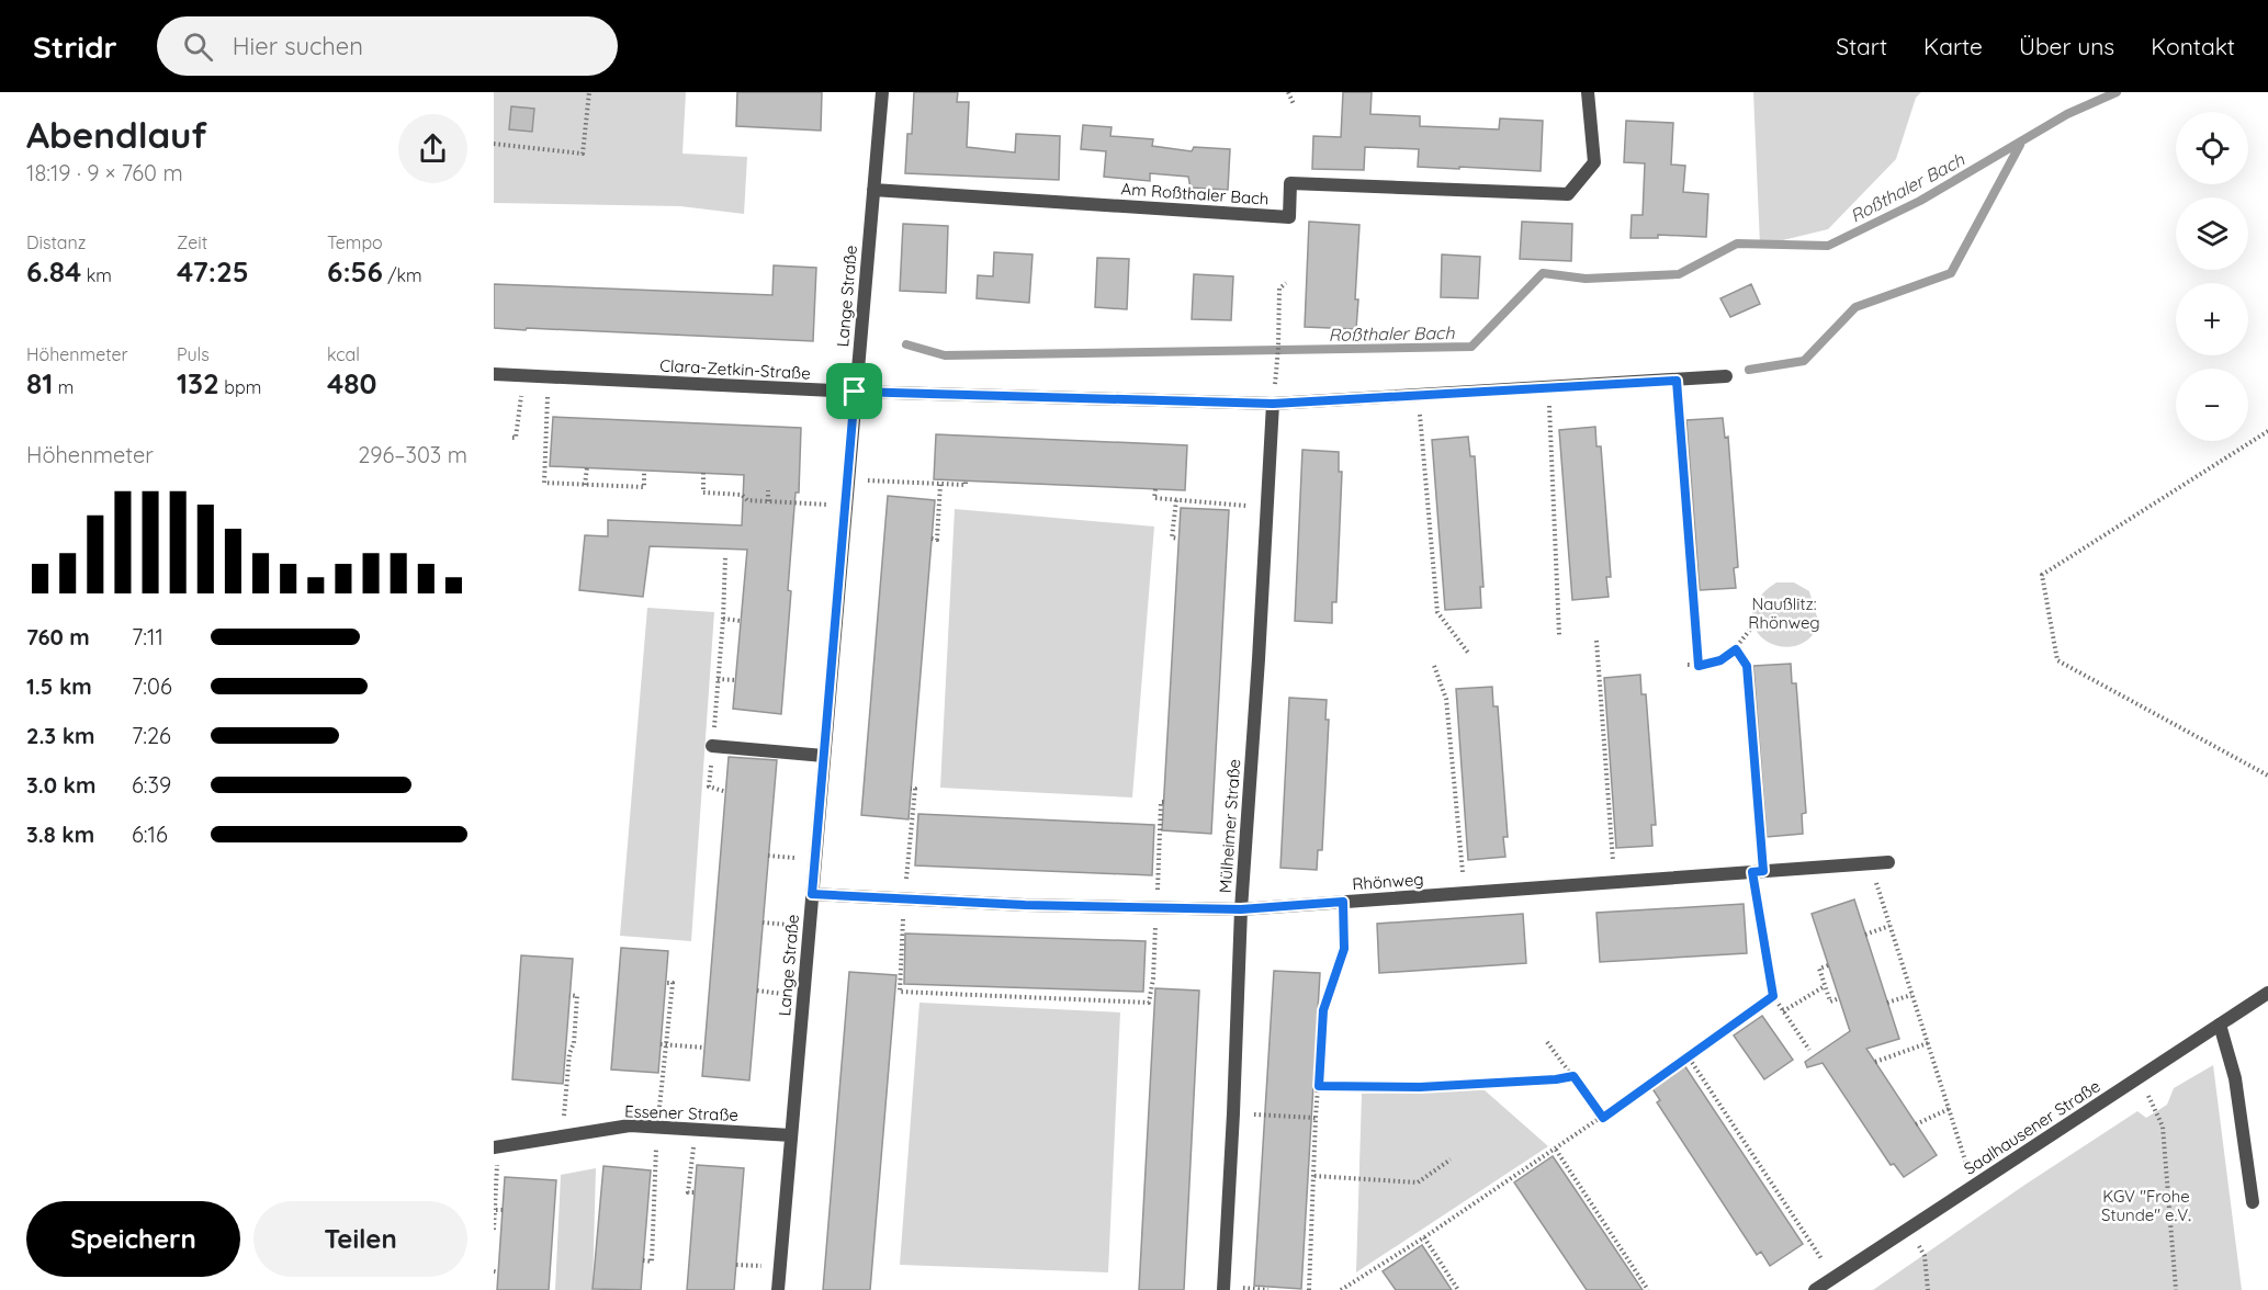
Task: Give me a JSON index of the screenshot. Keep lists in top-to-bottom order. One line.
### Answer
{"streets":{"street":["Am Roßthaler Bach","Lange Straße","Clara-Zetkin-Straße","Mülheimer Straße","Rhönweg","Essener Straße","Saalhausener Straße"]},"crossings":[["Am Roßthaler Bach","Lange Straße"],["Lange Straße","Clara-Zetkin-Straße"],["Lange Straße","Rhönweg"],["Lange Straße","Essener Straße"],["Clara-Zetkin-Straße","Mülheimer Straße"],["Mülheimer Straße","Rhönweg"]],"water":["Roßthaler Bach"],"parks":["Naußlitz: Rhönweg","KGV \"Frohe Stunde\" e.V."],"page":{"header":"Stridr","search":"Hier suchen","nav":["Start","Karte","Über uns","Kontakt"],"heading":["Abendlauf","18:19 · 9 × 760 m"],"map_buttons":["+","−"],"stats":[["Distanz","6.84 km"],["Zeit","47:25"],["Tempo","6:56 /km"],["Höhenmeter","81 m"],["Puls","132 bpm"],["kcal","480"]],"chart":["Höhenmeter","296–303 m"],"list":[{"name":"760 m","note":"7:11"},{"name":"1.5 km","note":"7:06"},{"name":"2.3 km","note":"7:26"},{"name":"3.0 km","note":"6:39"},{"name":"3.8 km","note":"6:16"}],"buttons":["Speichern","Teilen"]}}
